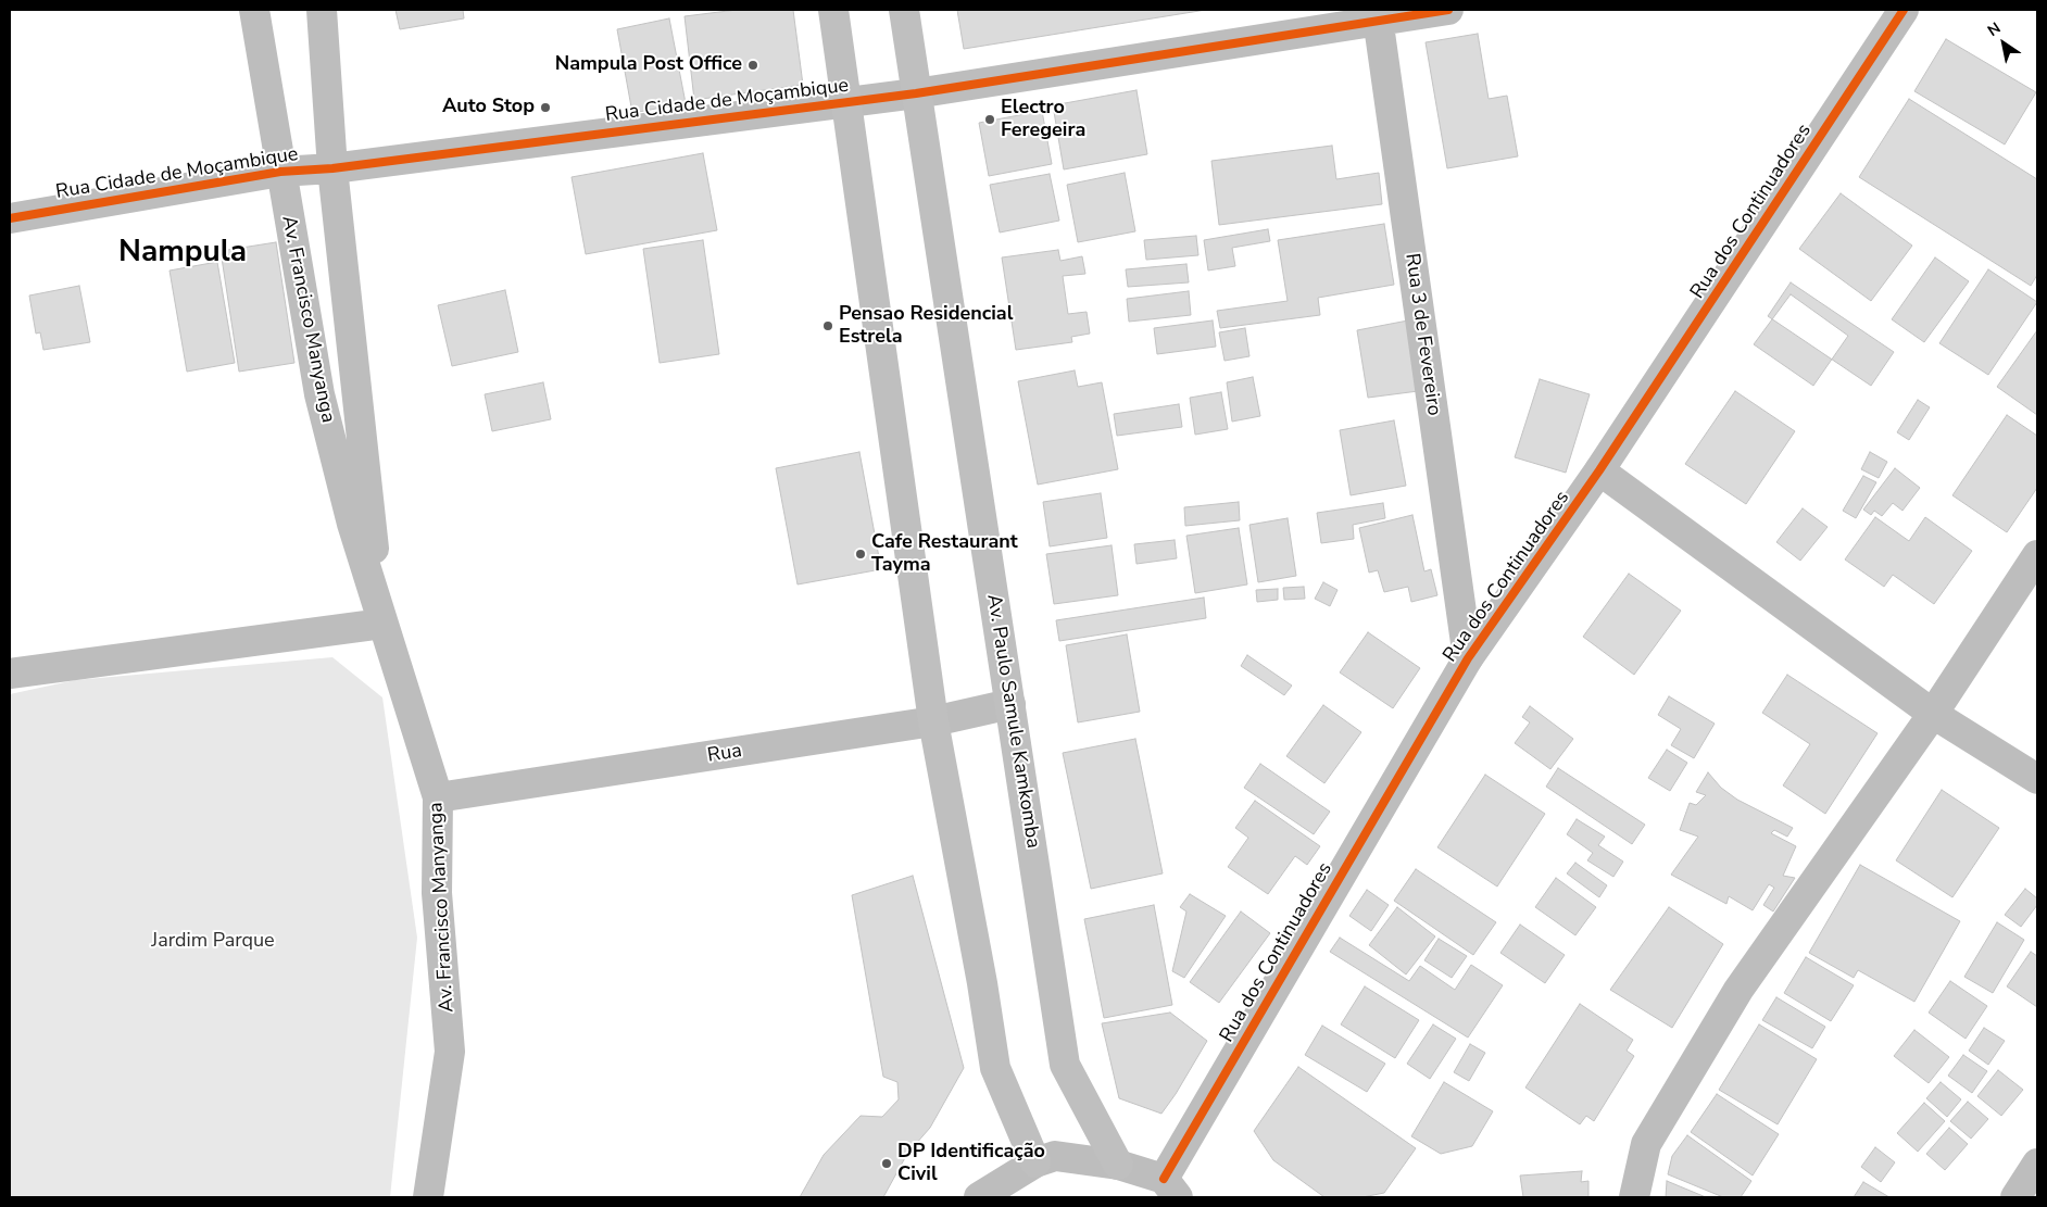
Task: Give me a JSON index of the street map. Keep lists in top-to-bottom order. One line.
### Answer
{"streets":{"main road":["Av. Paulo Samule Kamkomba"],"street":["Rua Cidade de Moçambique","Rua dos Continuadores","Av. Francisco Manyanga","Rua 3 de Fevereiro","Rua"]},"crossings":[["Rua Cidade de Moçambique","Av. Francisco Manyanga"],["Rua Cidade de Moçambique","Rua 3 de Fevereiro"],["Rua Cidade de Moçambique","Av. Paulo Samule Kamkomba"],["Rua dos Continuadores","Rua 3 de Fevereiro"],["Av. Francisco Manyanga","Rua"],["Av. Paulo Samule Kamkomba","Rua"]],"districts":["Nampula"],"parks":["Jardim Parque"],"places":["Nampula Post Office","Auto Stop","Electro Feregeira","Pensao Residencial Estrela","Cafe Restaurant Tayma","DP Identificação Civil"],"north":"top left"}
